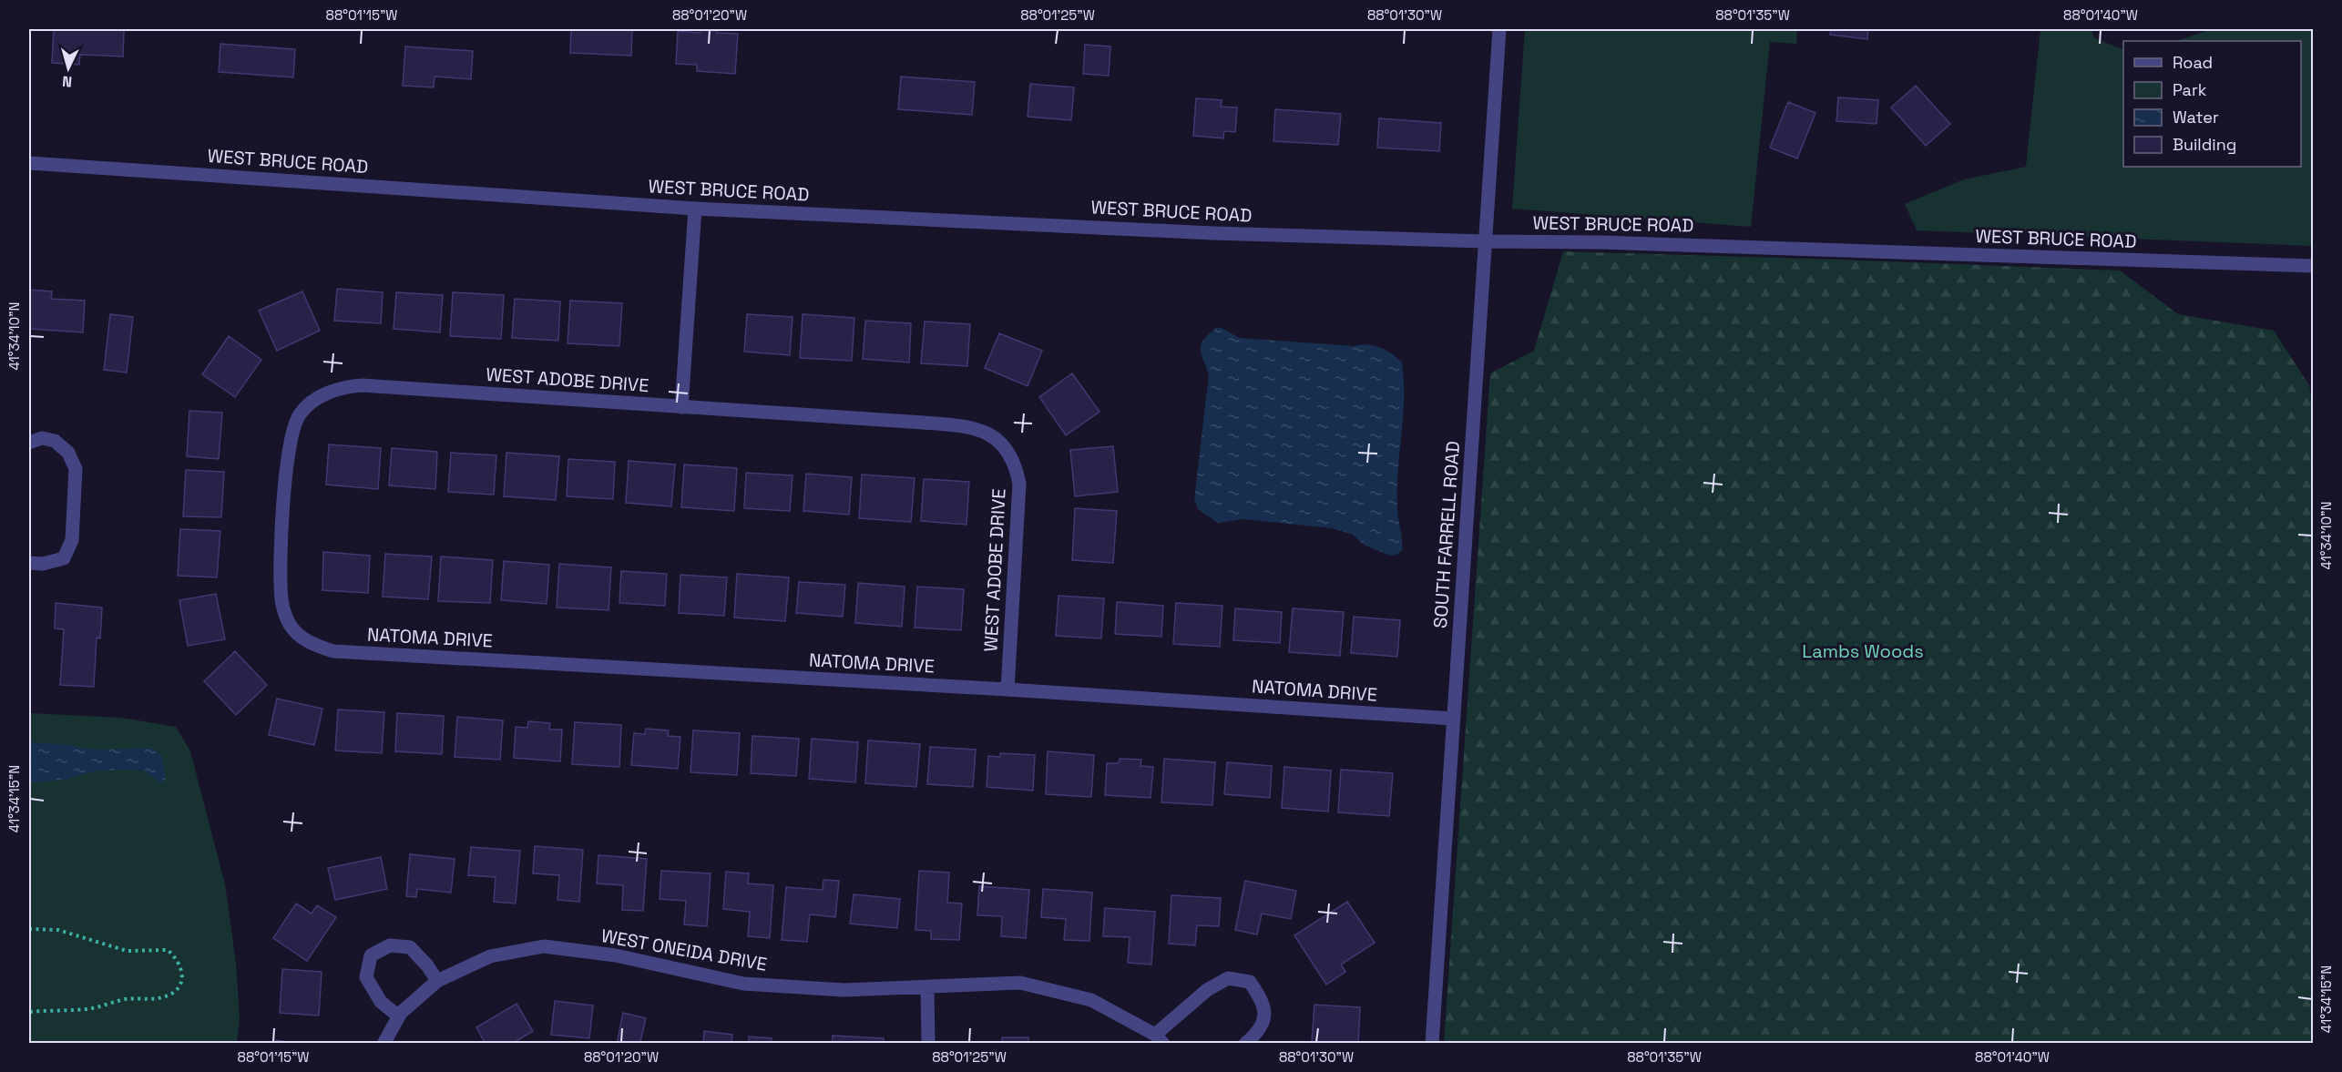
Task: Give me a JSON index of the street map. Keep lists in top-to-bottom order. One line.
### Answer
{"streets":{"street":["WEST BRUCE ROAD","WEST ADOBE DRIVE","SOUTH FARRELL ROAD","NATOMA DRIVE","WEST ONEIDA DRIVE"]},"crossings":[["WEST BRUCE ROAD","SOUTH FARRELL ROAD"],["WEST ADOBE DRIVE","NATOMA DRIVE"],["SOUTH FARRELL ROAD","NATOMA DRIVE"]],"parks":["Lambs Woods"],"legend":["Road","Park","Water","Building"],"north":"bottom","coordinates":["88°01'15\"W","88°01'20\"W","88°01'25\"W","88°01'30\"W","88°01'35\"W","88°01'40\"W","41°34'10\"N","41°34'15\"N"]}
